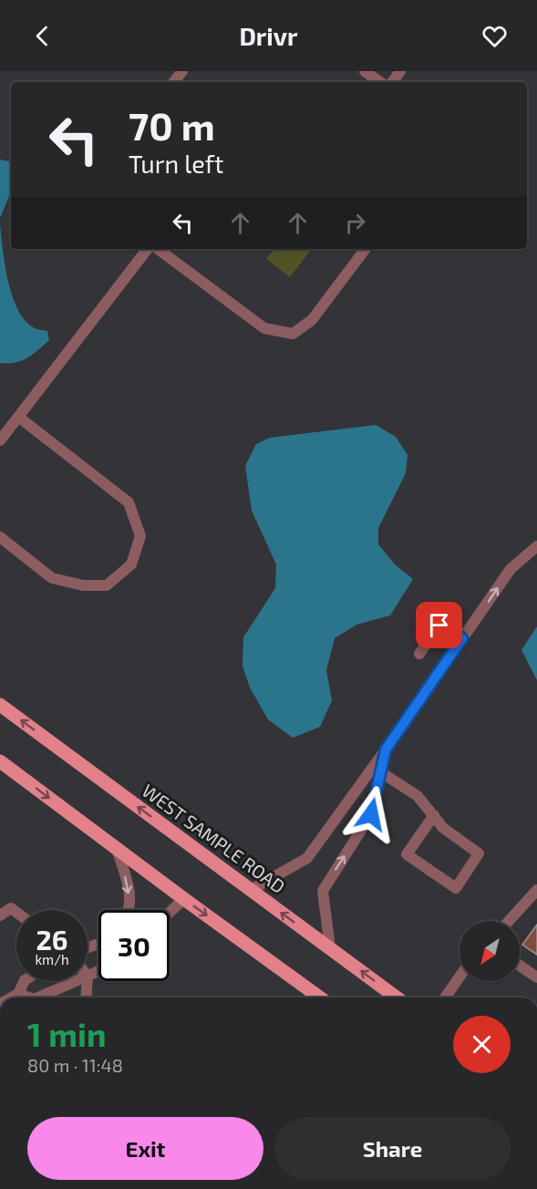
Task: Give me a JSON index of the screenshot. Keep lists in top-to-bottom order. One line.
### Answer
{"streets":{"main road":["WEST SAMPLE ROAD"]},"north":"bottom left","page":{"header":"Drivr","turn":["70 m","Turn left"],"speed":"26 km/h","limit":"30","heading":["1 min","80 m · 11:48"],"buttons":["Exit","Share"]}}
